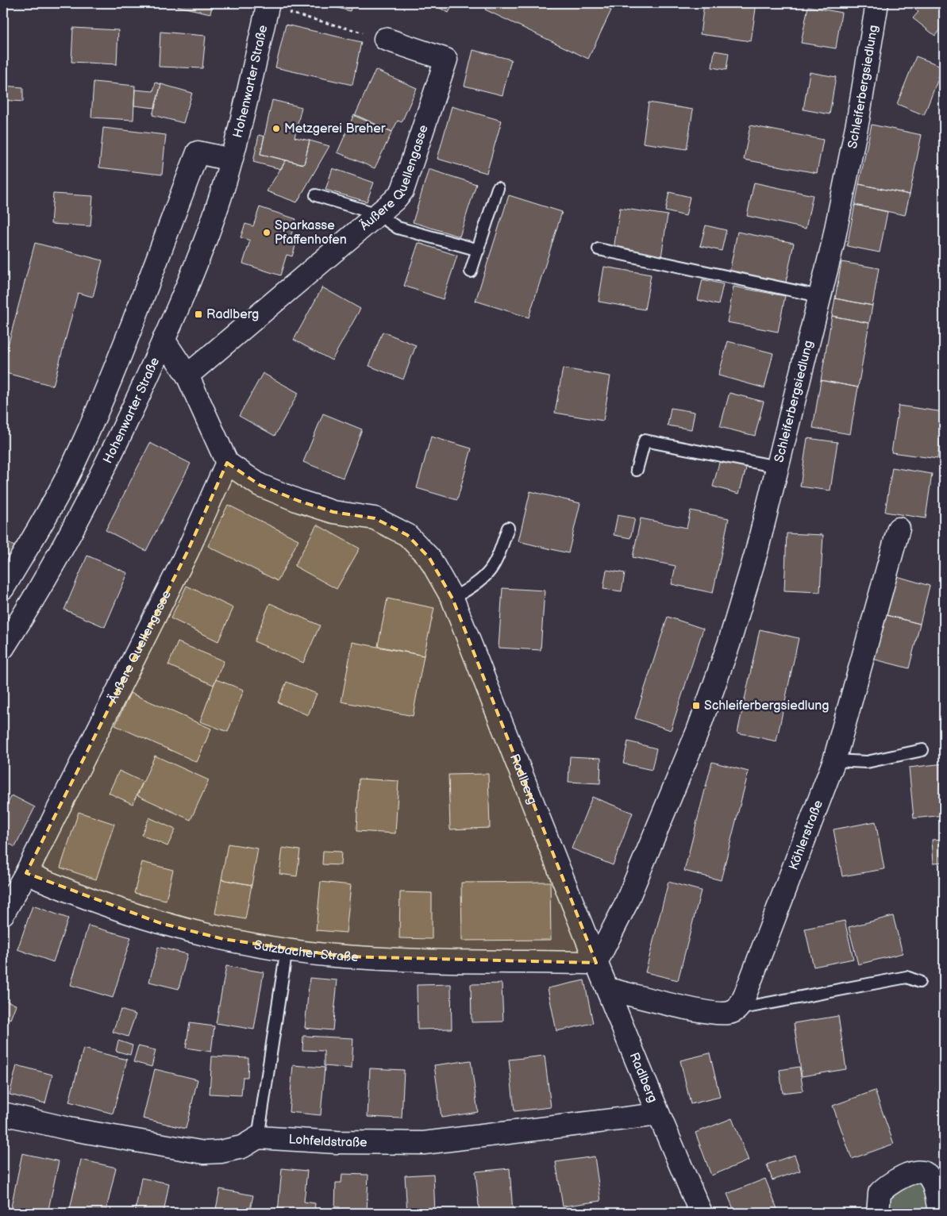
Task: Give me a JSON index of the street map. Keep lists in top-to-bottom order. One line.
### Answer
{"streets":{"street":["Hohenwarter Straße","Schleiferbergsiedlung","Äußere Quellengasse","Radlberg","Köhlerstraße","Sulzbacher Straße","Lohfeldstraße"]},"crossings":[["Schleiferbergsiedlung","Radlberg"],["Schleiferbergsiedlung","Sulzbacher Straße"],["Äußere Quellengasse","Radlberg"],["Äußere Quellengasse","Sulzbacher Straße"],["Radlberg","Sulzbacher Straße"],["Radlberg","Lohfeldstraße"]],"places":{"other":["Metzgerei Breher","Sparkasse Pfaffenhofen"],"transit":["Radlberg","Schleiferbergsiedlung"]}}
